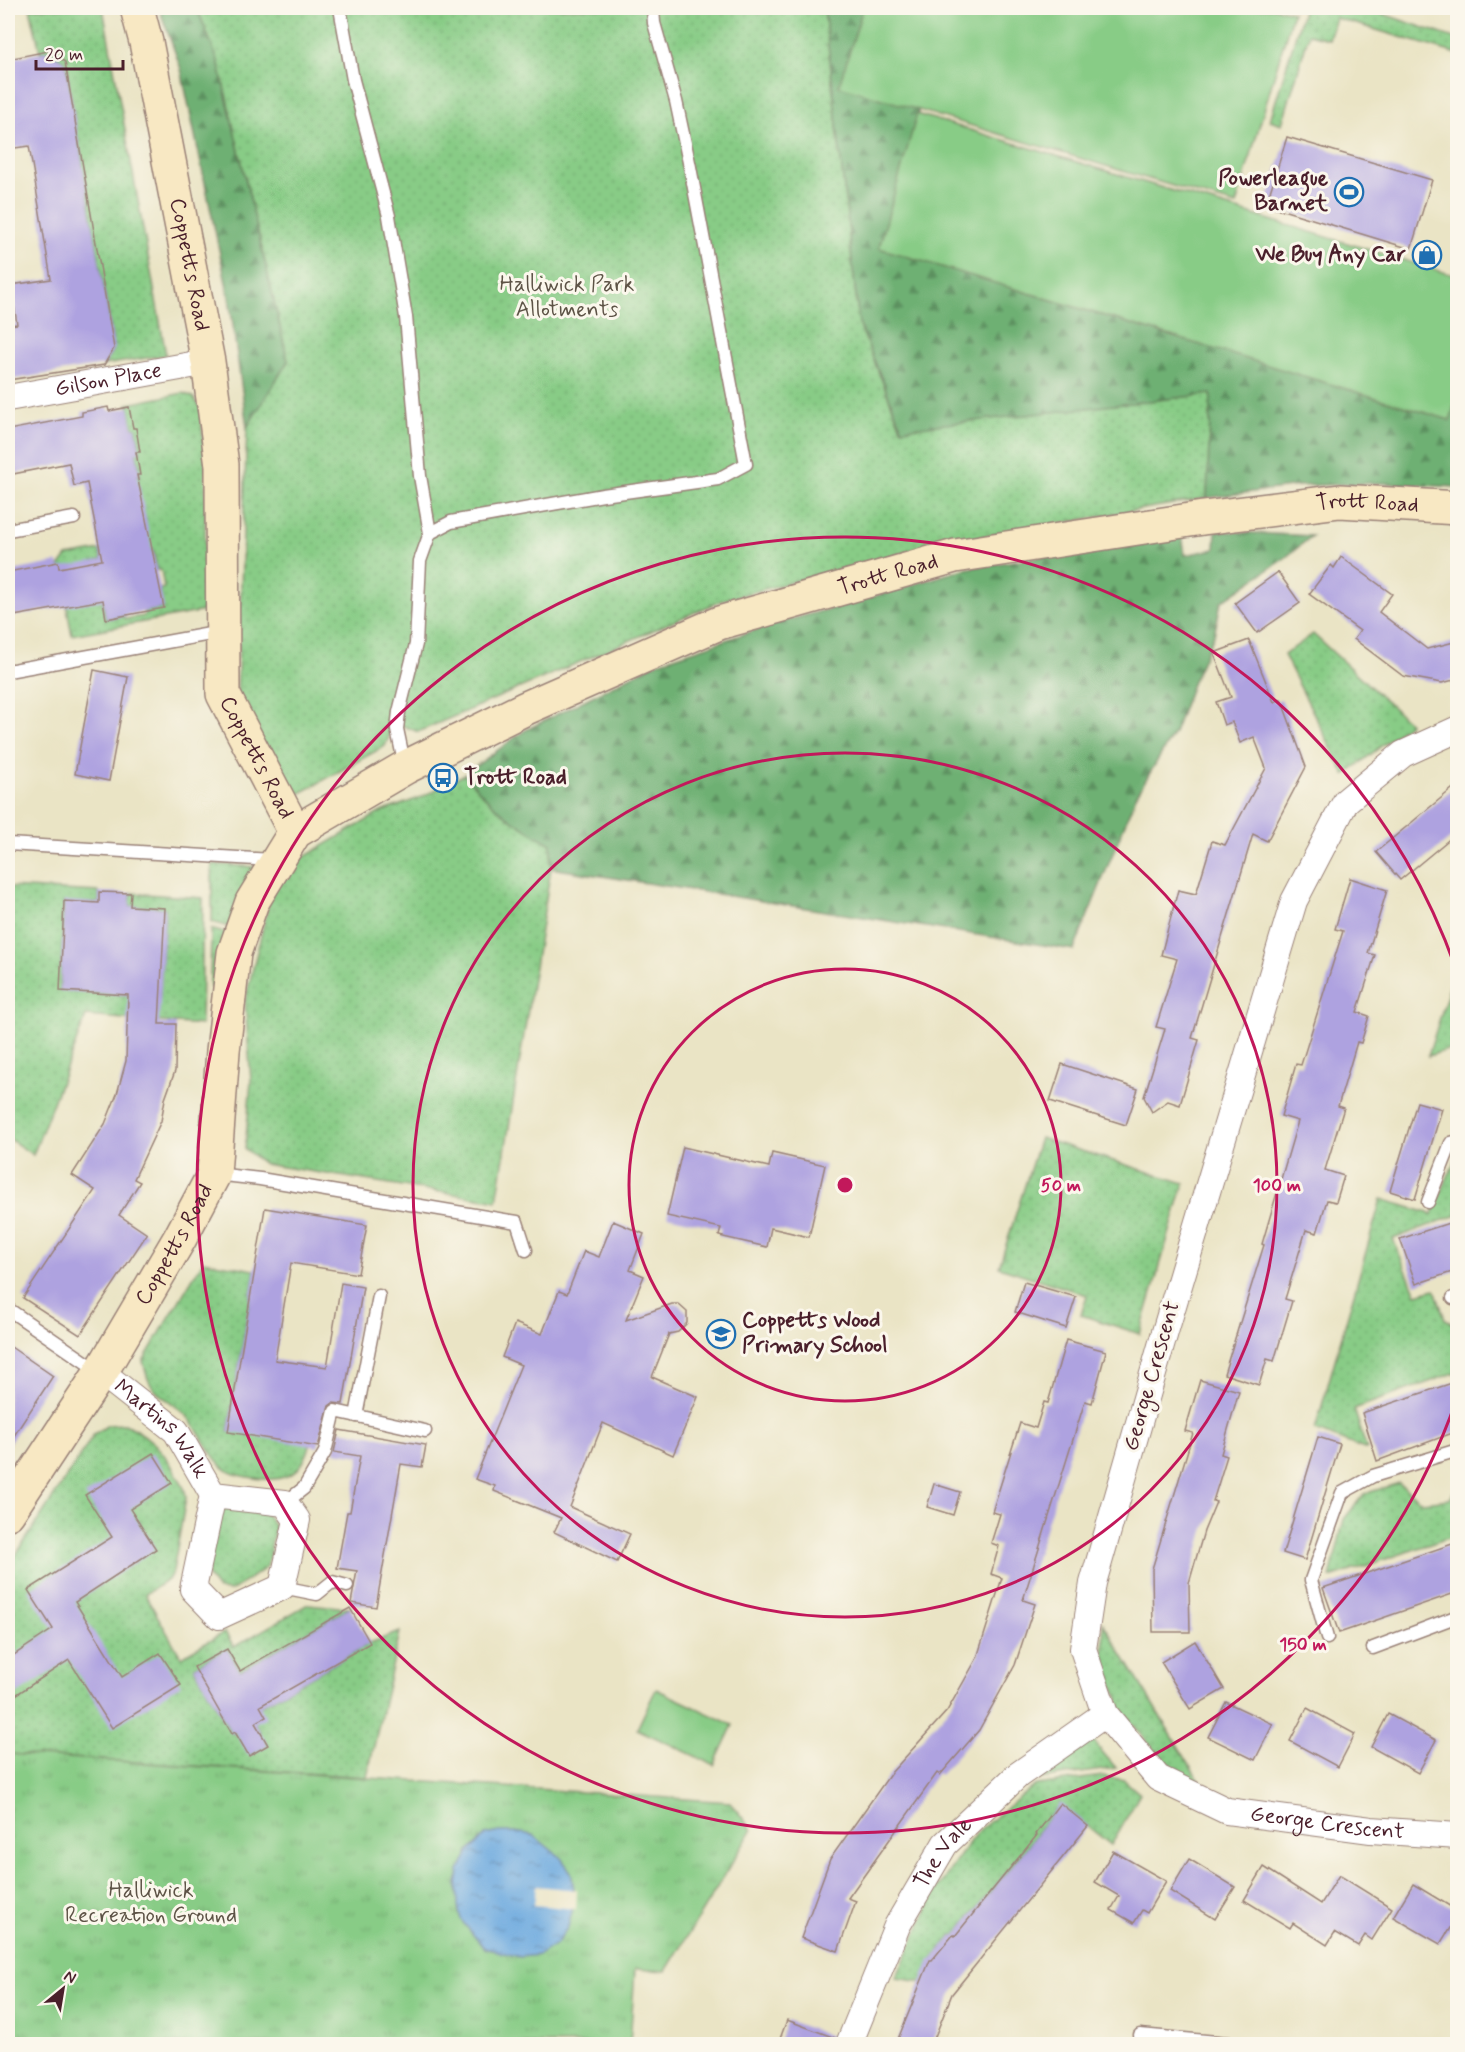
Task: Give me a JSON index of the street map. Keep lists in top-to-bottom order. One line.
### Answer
{"streets":{"street":["Coppetts Road","Gilson Place","Trott Road","George Crescent","Martins Walk","The Vale"]},"crossings":[["Coppetts Road","Gilson Place"],["Coppetts Road","Trott Road"],["Coppetts Road","Martins Walk"],["George Crescent","The Vale"]],"parks":["Halliwick Park Allotments","Halliwick Recreation Ground"],"places":{"sports":["Powerleague Barnet"],"shop":["We Buy Any Car"],"bus stop":["Trott Road"],"school or university":["Coppetts Wood Primary School"]},"scale_bar":"20 m","north":"top right","rings":["50 m","100 m","150 m"]}
